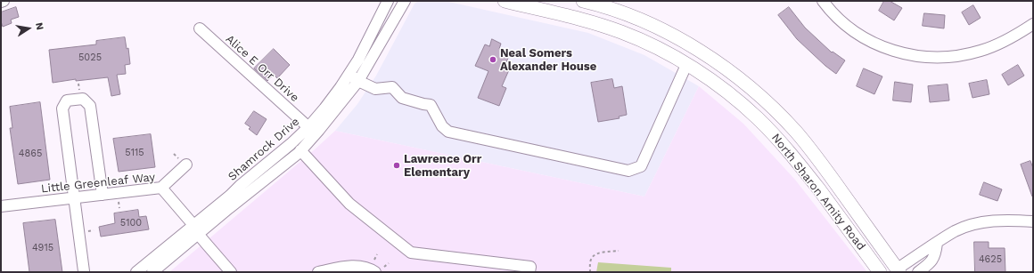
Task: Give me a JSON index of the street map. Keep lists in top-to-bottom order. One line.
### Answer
{"streets":{"main road":["North Sharon Amity Road"],"street":["Alice E Orr Drive","Shamrock Drive","Little Greenleaf Way"]},"crossings":[["Alice E Orr Drive","Shamrock Drive"],["Shamrock Drive","Little Greenleaf Way"]],"places":["Neal Somers Alexander House","Lawrence Orr Elementary"],"house_numbers":["5025","5115","4865","5100","4915","4625"],"north":"right"}
